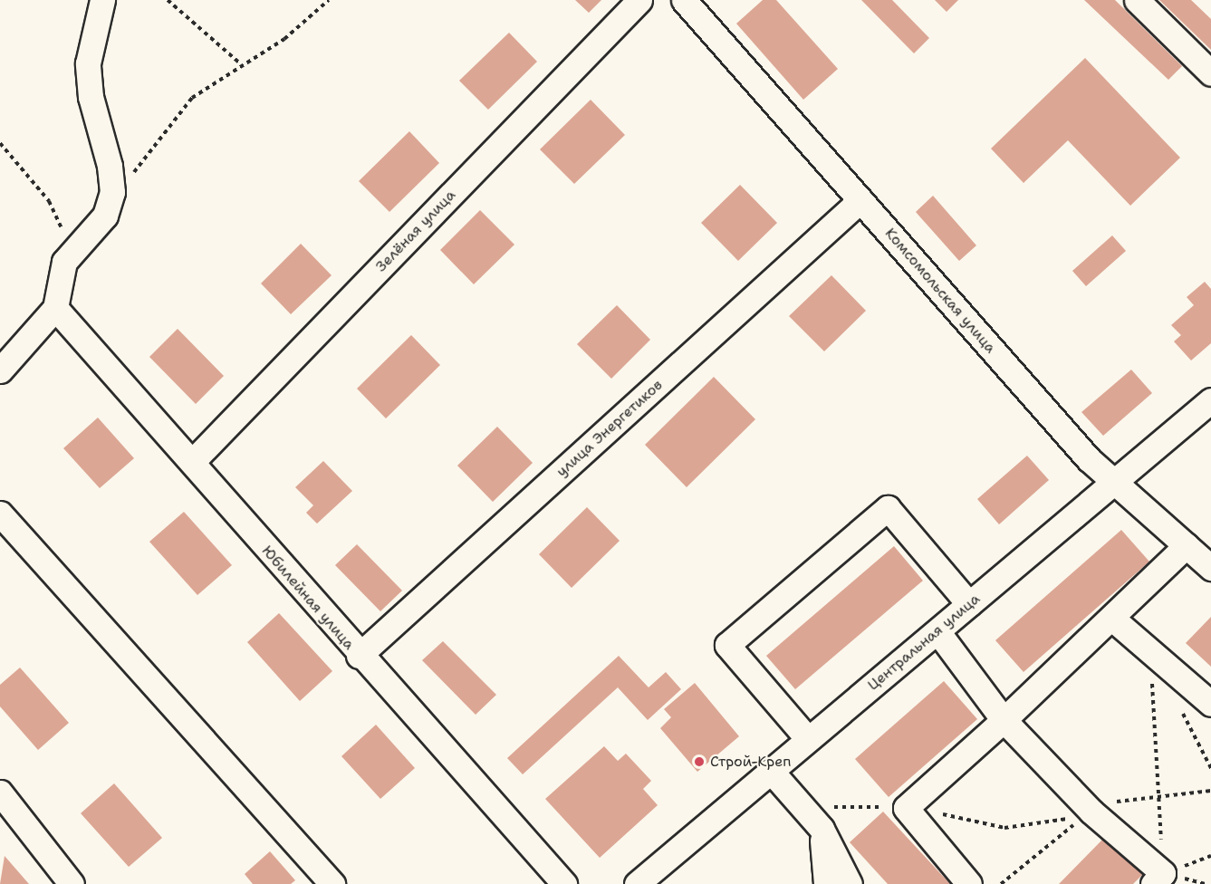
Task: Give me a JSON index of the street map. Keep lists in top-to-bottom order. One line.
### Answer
{"streets":{"street":["Зелёная улица","Комсомольская улица","улица Энергетиков","Юбилейная улица","Центральная улица"]},"crossings":[["Зелёная улица","Юбилейная улица"],["Комсомольская улица","улица Энергетиков"],["Комсомольская улица","Центральная улица"],["улица Энергетиков","Юбилейная улица"]],"places":["Строй-Креп"]}
